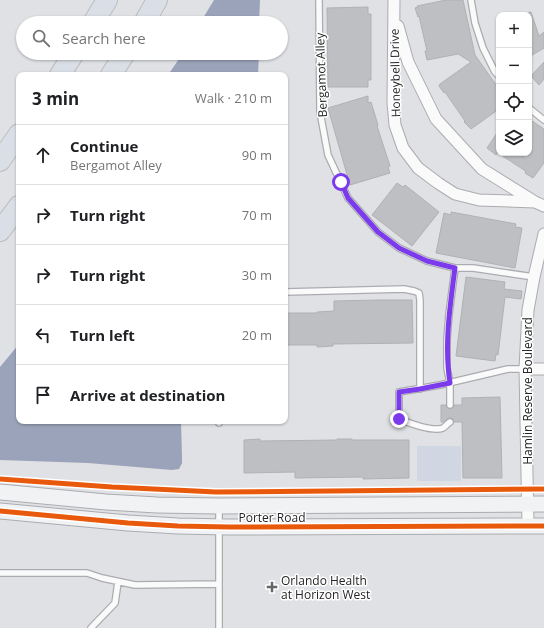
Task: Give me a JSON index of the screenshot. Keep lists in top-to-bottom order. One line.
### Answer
{"streets":{"street":["Honeybell Drive","Hamlin Reserve Boulevard","Porter Road"],"lane":["Bergamot Alley"]},"crossings":[["Bergamot Alley","Hamlin Reserve Boulevard"],["Hamlin Reserve Boulevard","Porter Road"]],"places":{"health":["Orlando Health at Horizon West"]},"page":{"map_buttons":["+","−"],"search":"Search here","heading":["3 min","Walk · 210 m"],"list":[["Continue","Bergamot Alley","90 m"],["Turn right","70 m"],["Turn right","30 m"],["Turn left","20 m"],"Arrive at destination"]}}
